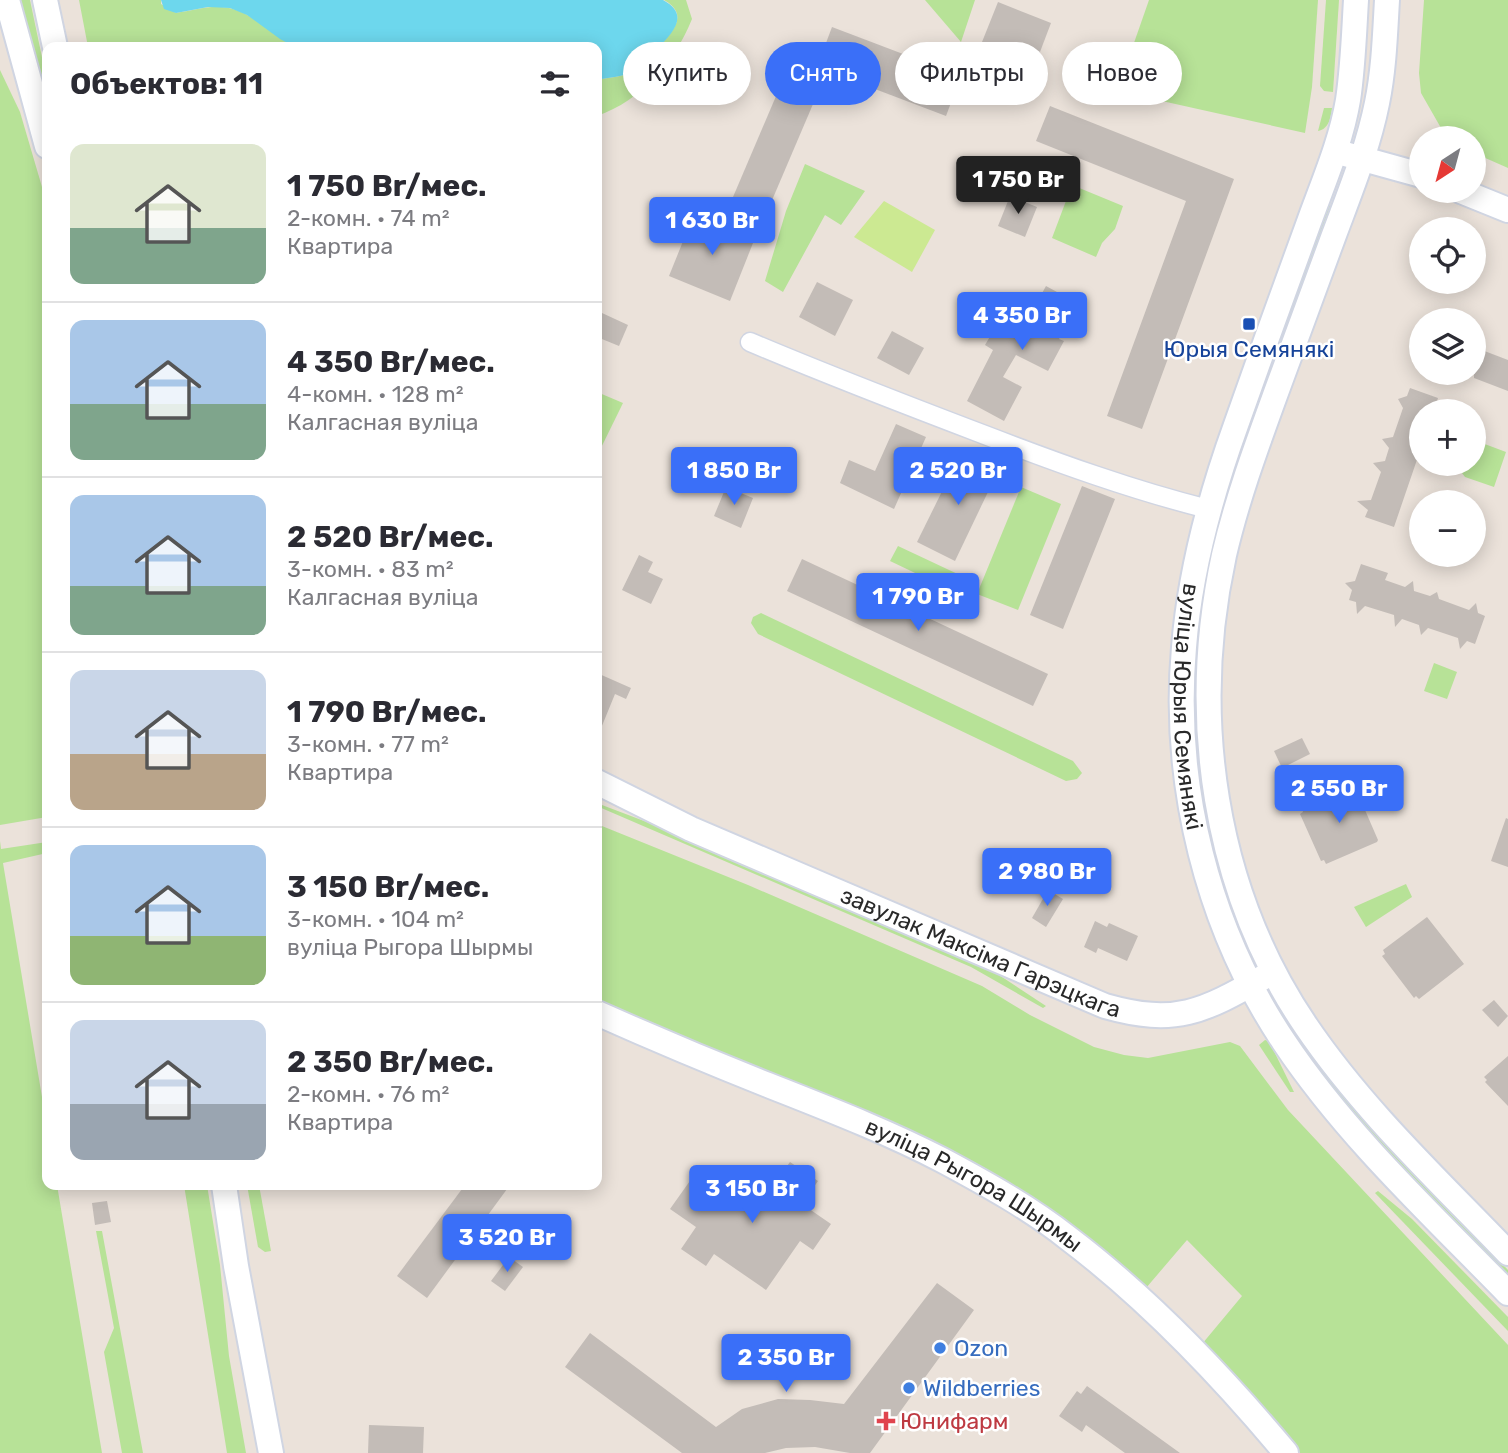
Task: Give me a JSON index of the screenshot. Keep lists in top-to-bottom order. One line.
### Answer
{"streets":{"main road":["вуліца Юрыя Семянякі","завулак Максіма Гарэцкага","вуліца Рыгора Шырмы"]},"crossings":[["вуліца Юрыя Семянякі","завулак Максіма Гарэцкага"]],"places":{"transit":["Юрыя Семянякі"],"other":["Ozon","Wildberries"],"health":["Юнифарм"]},"north":"bottom left","page":{"chip":["Купить","Снять","Фильтры","Новое"],"heading":"Объектов: 11","map_buttons":["+","−"],"list":[{"name":"1 750 Br/мес.","note":"2-комн. · 74 m² · Квартира"},{"name":"4 350 Br/мес.","note":"4-комн. · 128 m² · Калгасная вуліца"},{"name":"2 520 Br/мес.","note":"3-комн. · 83 m² · Калгасная вуліца"},{"name":"1 790 Br/мес.","note":"3-комн. · 77 m² · Квартира"},{"name":"3 150 Br/мес.","note":"3-комн. · 104 m² · вуліца Рыгора Шырмы"},{"name":"2 350 Br/мес.","note":"2-комн. · 76 m² · Квартира"}],"price":["1 750 Br","1 630 Br","4 350 Br","1 850 Br","2 520 Br","1 790 Br","2 550 Br","2 980 Br","3 150 Br","3 520 Br","2 350 Br"]}}
